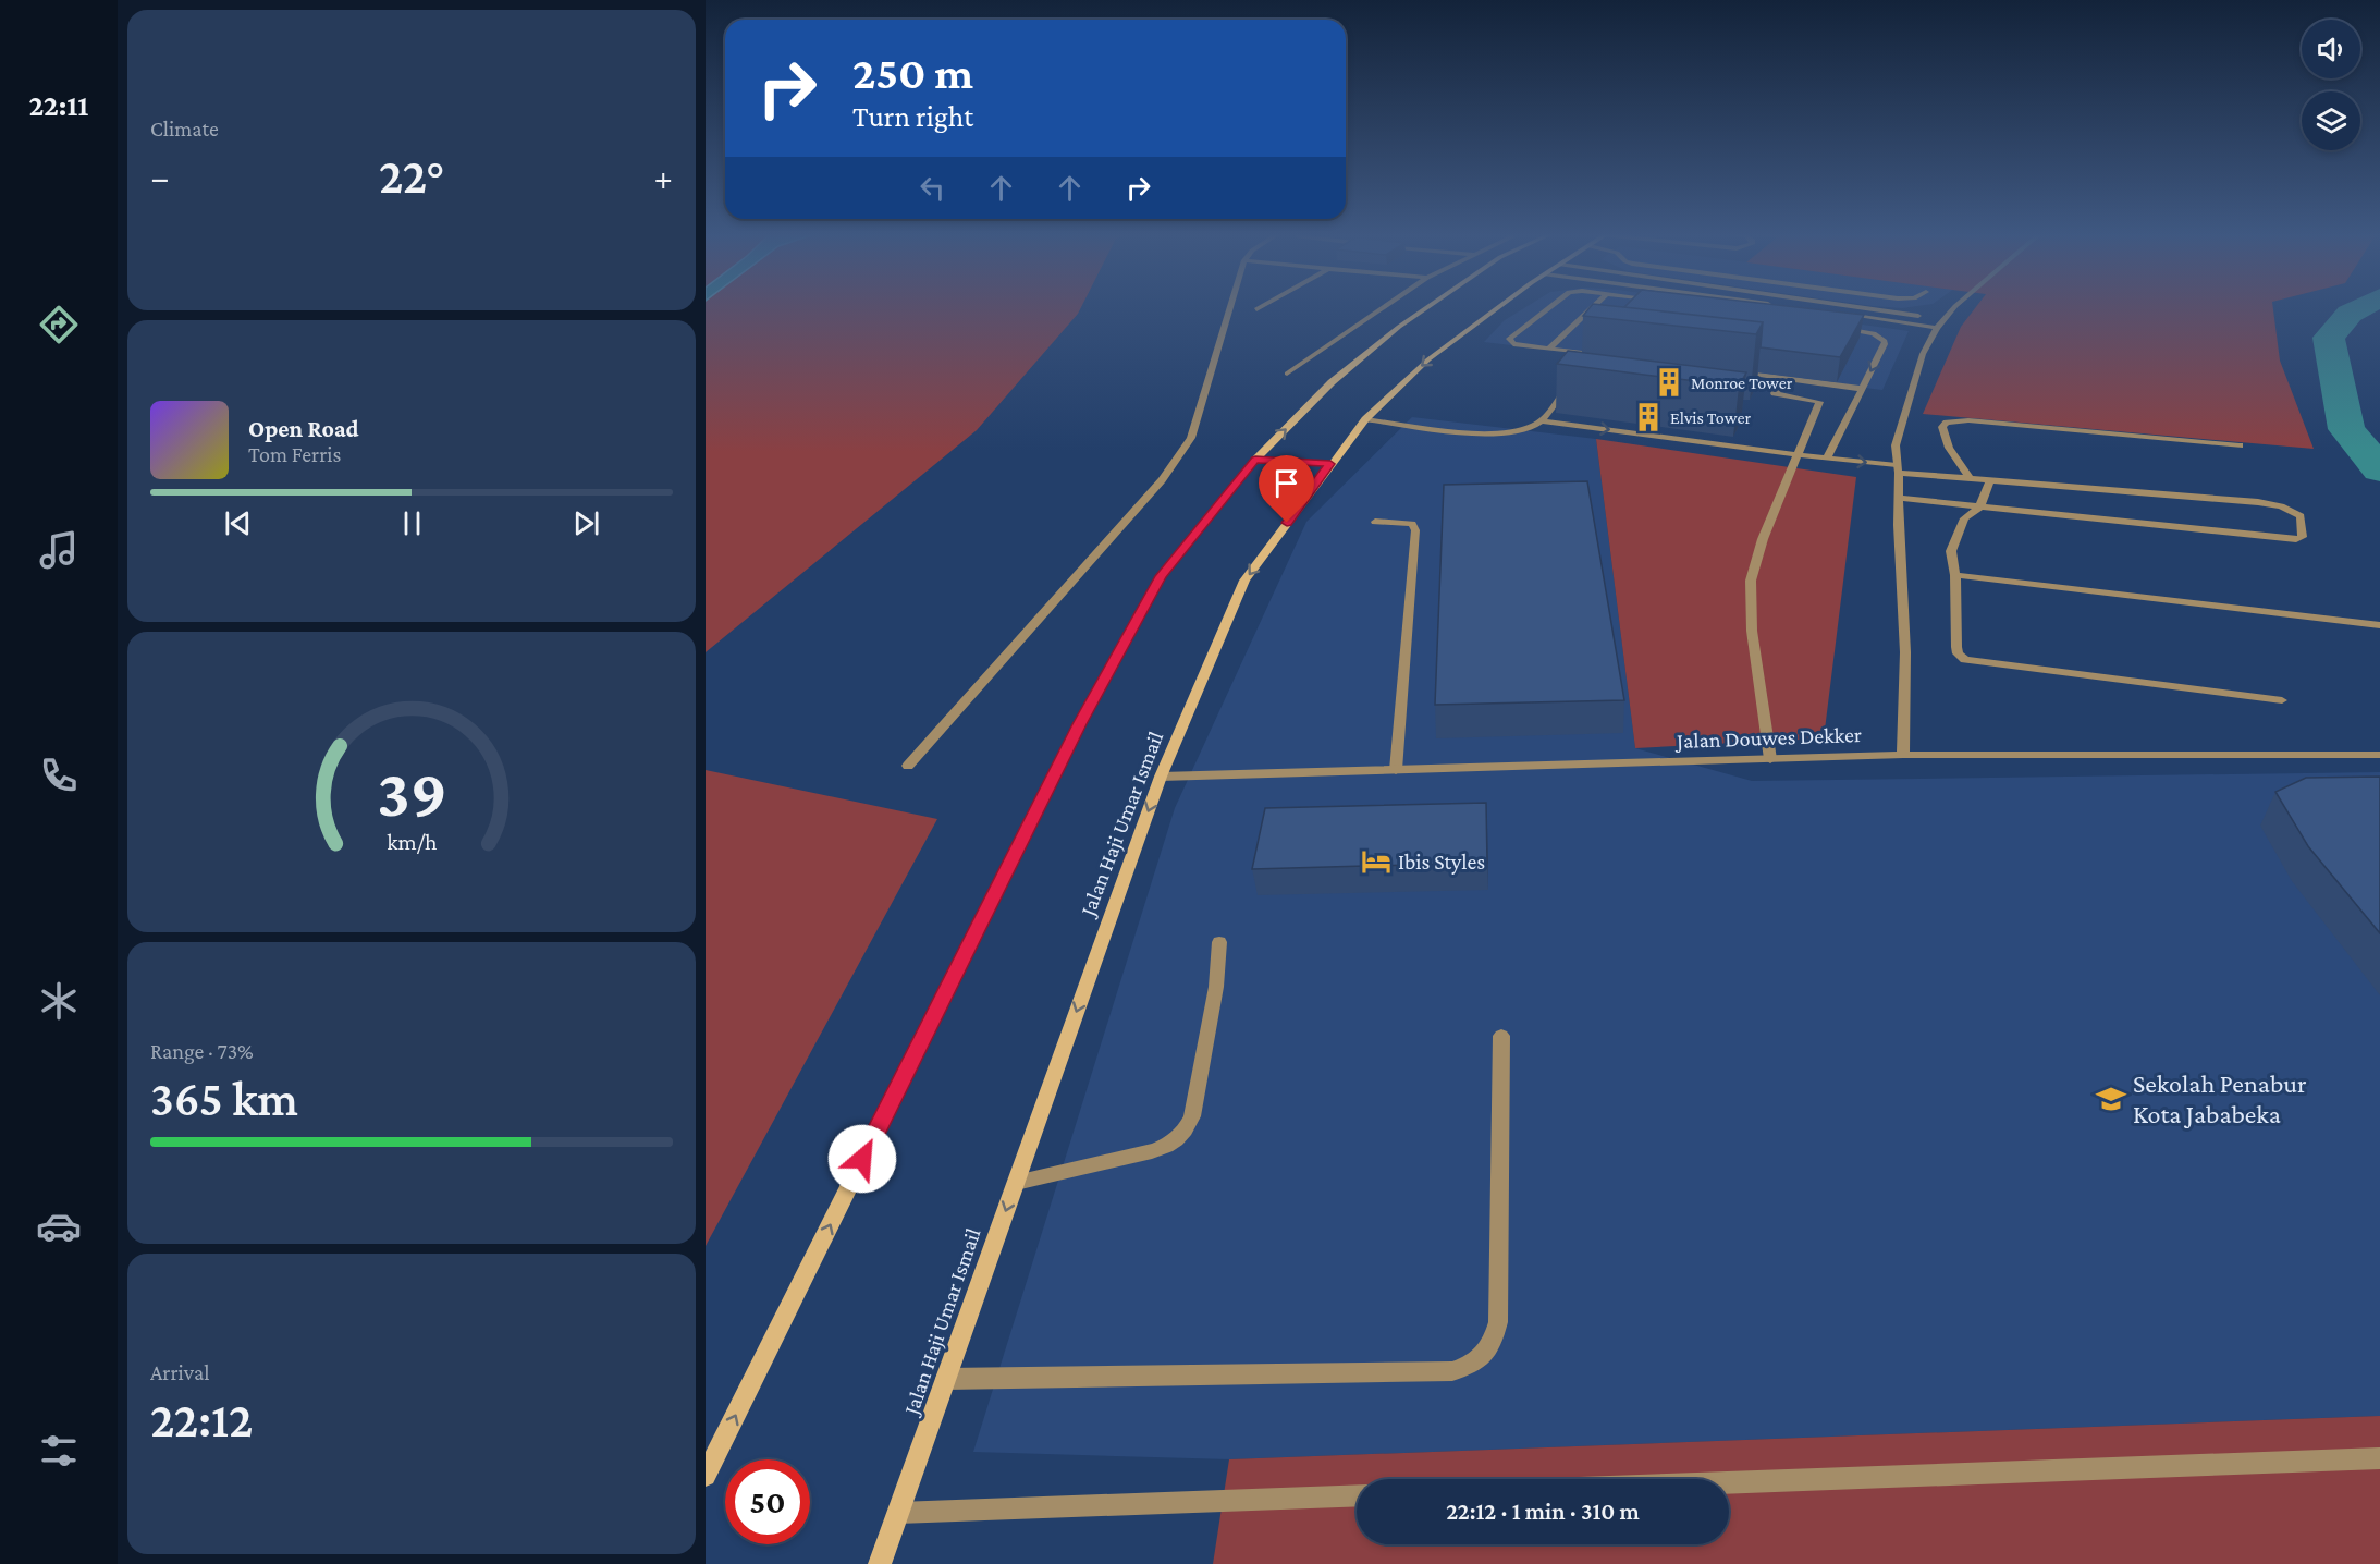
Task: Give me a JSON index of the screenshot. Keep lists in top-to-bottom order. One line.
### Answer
{"streets":{"main road":["Jalan Haji Umar Ismail"],"street":["Jalan Douwes Dekker"]},"crossings":[["Jalan Douwes Dekker","Jalan Haji Umar Ismail"]],"places":{"building":["Monroe Tower","Elvis Tower"],"hotel":["Ibis Styles"],"school or university":["Sekolah Penabur Kota Jababeka"]},"page":{"tabs":"22:11","tile":["Climate",["Range · 73%","365 km"],["Arrival","22:12"]],"turn":["250 m","Turn right"],"heat":["−","22°","+"],"song":["Open Road","Tom Ferris"],"limit":"50","trip":"22:12 · 1 min · 310 m","gauge":["39","km/h"]}}
